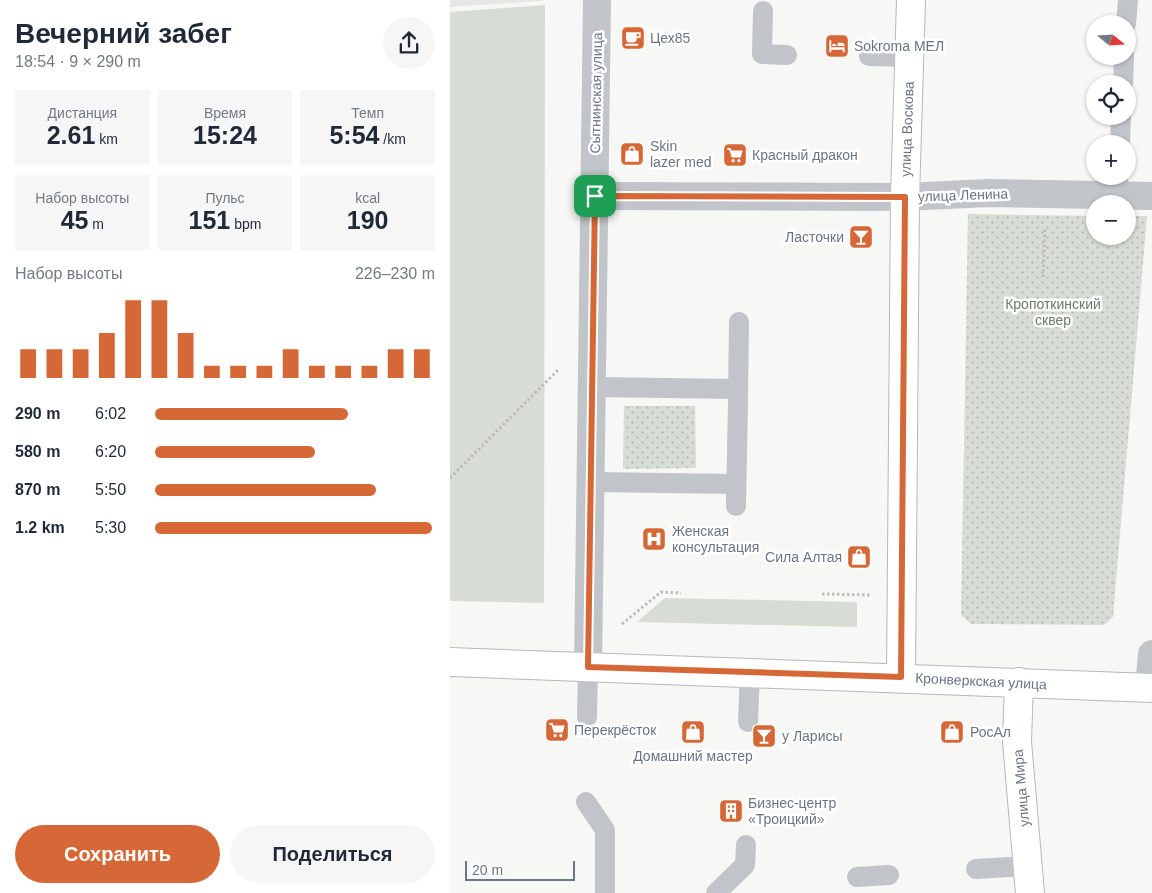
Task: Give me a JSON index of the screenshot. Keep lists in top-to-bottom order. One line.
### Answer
{"streets":{"street":["Сытнинская улица","улица Воскова","улица Ленина","Кронверкская улица","улица Мира"]},"crossings":[["Сытнинская улица","улица Ленина"],["Сытнинская улица","Кронверкская улица"],["улица Воскова","улица Ленина"],["улица Воскова","Кронверкская улица"],["Кронверкская улица","улица Мира"]],"parks":["Кропоткинский сквер"],"places":{"cafe":["Цех85"],"hotel":["Sokroma МЕЛ"],"shop":["Skin lazer med","Сила Алтая","Домашний мастер","РосАл"],"supermarket":["Красный дракон","Перекрёсток"],"bar":["Ласточки","у Ларисы"],"hospital":["Женская консультация"],"building":["Бизнес-центр «Троицкий»"]},"scale_bar":"20 m","north":"right","page":{"heading":["Вечерний забег","18:54 · 9 × 290 m"],"map_buttons":["+","−"],"stats":[["Дистанция","2.61 km"],["Время","15:24"],["Темп","5:54 /km"],["Набор высоты","45 m"],["Пульс","151 bpm"],["kcal","190"]],"chart":["Набор высоты","226–230 m"],"list":[{"name":"290 m","note":"6:02"},{"name":"580 m","note":"6:20"},{"name":"870 m","note":"5:50"},{"name":"1.2 km","note":"5:30"}],"buttons":["Сохранить","Поделиться"],"scale":"20 m"}}
